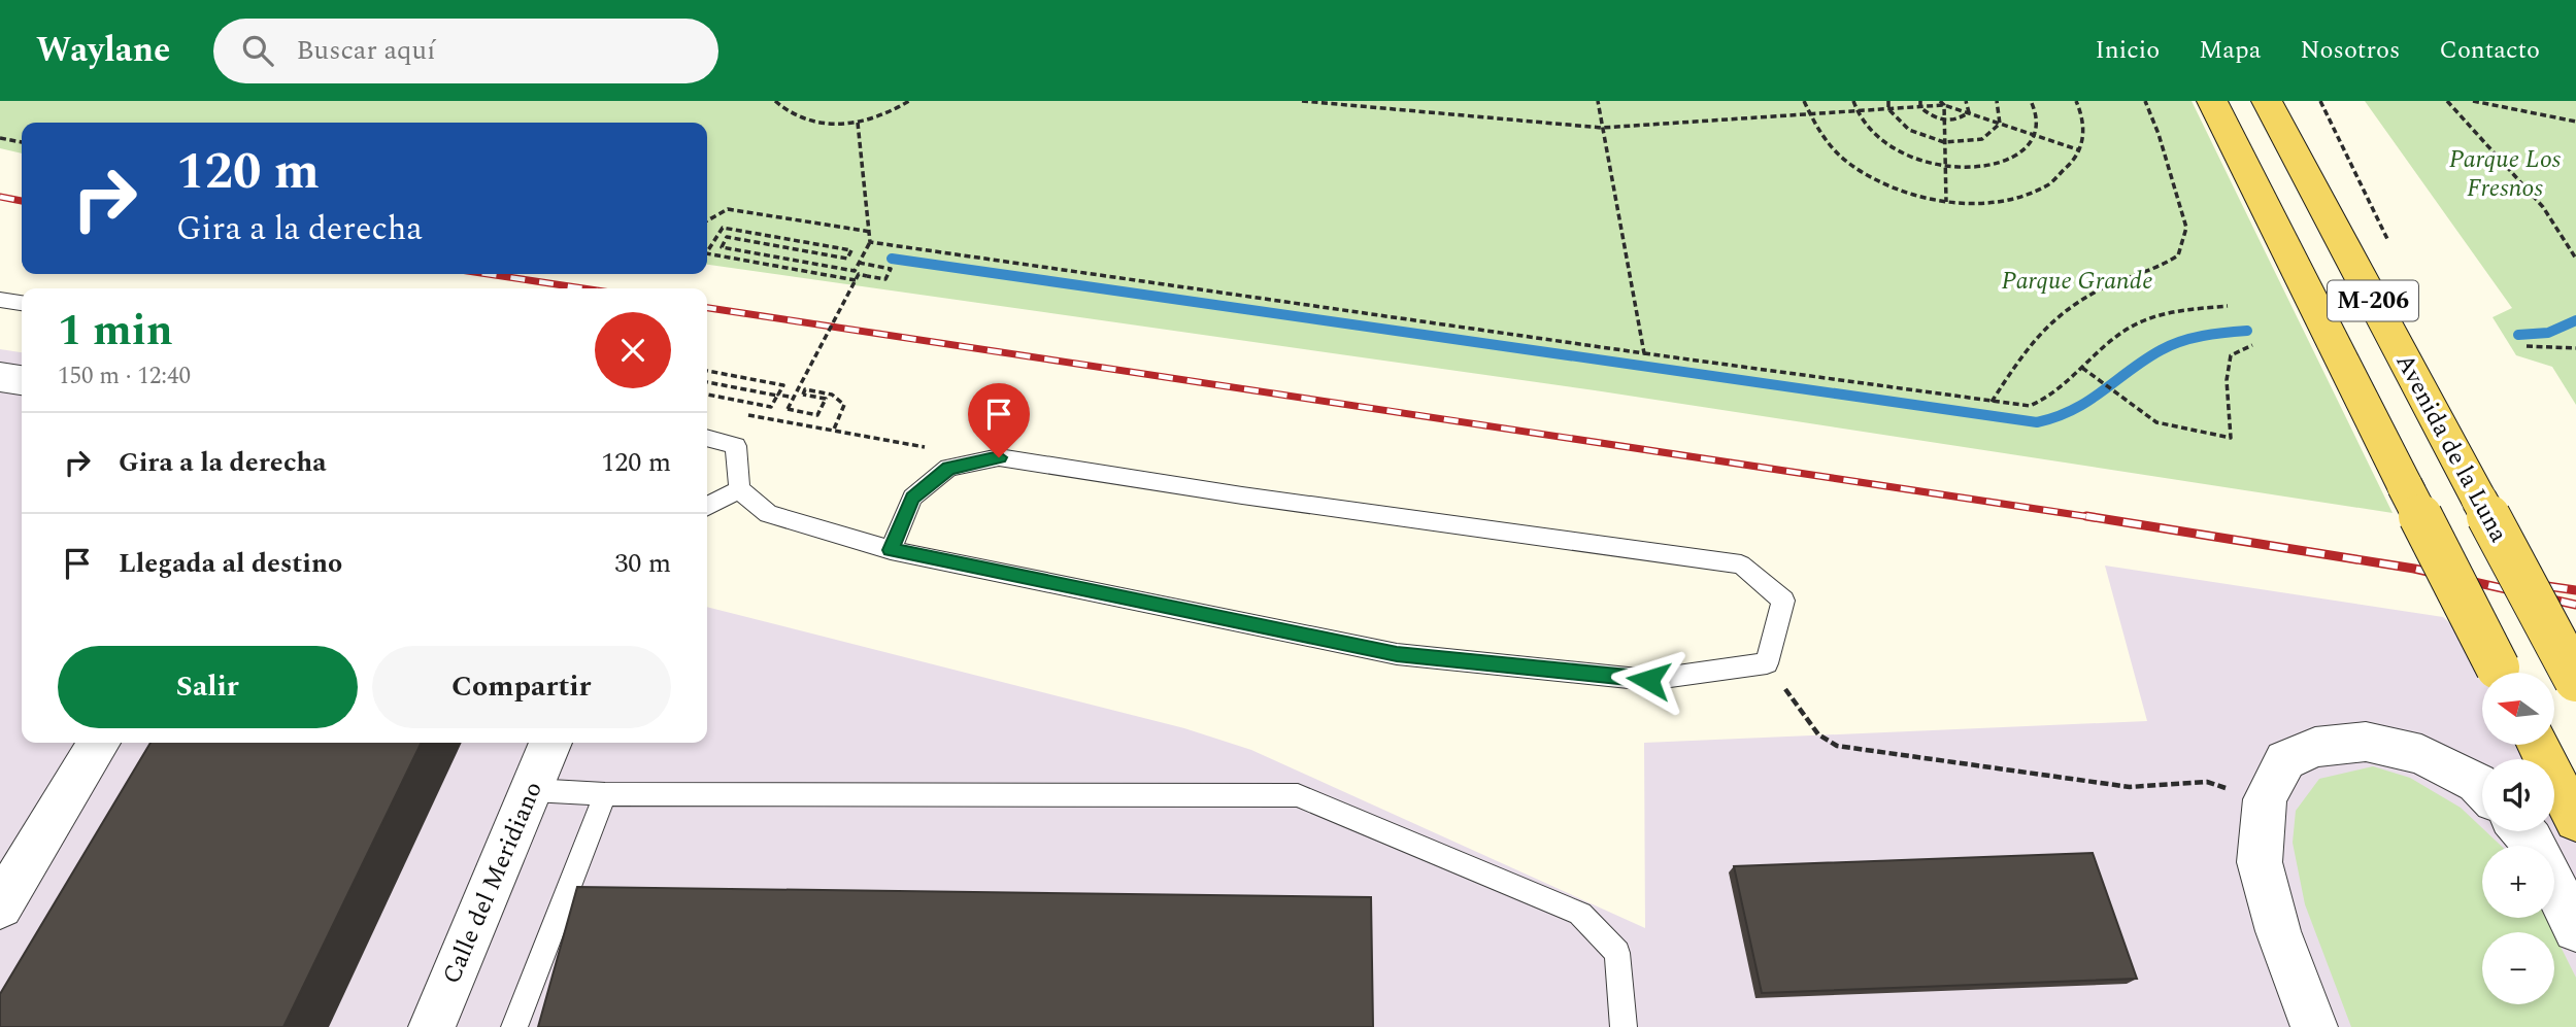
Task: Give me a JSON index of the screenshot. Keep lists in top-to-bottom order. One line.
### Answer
{"streets":{"main road":["M-206","Avenida de la Luna"],"street":["Calle del Meridiano"]},"parks":["Parque Los Fresnos","Parque Grande"],"north":"left","page":{"header":"Waylane","search":"Buscar aquí","nav":["Inicio","Mapa","Nosotros","Contacto"],"turn":["120 m","Gira a la derecha"],"heading":["1 min","150 m · 12:40"],"list":[{"name":"Gira a la derecha","value":"120 m"},{"name":"Llegada al destino","value":"30 m"}],"buttons":["Salir","Compartir"],"map_buttons":["+","−"]}}
